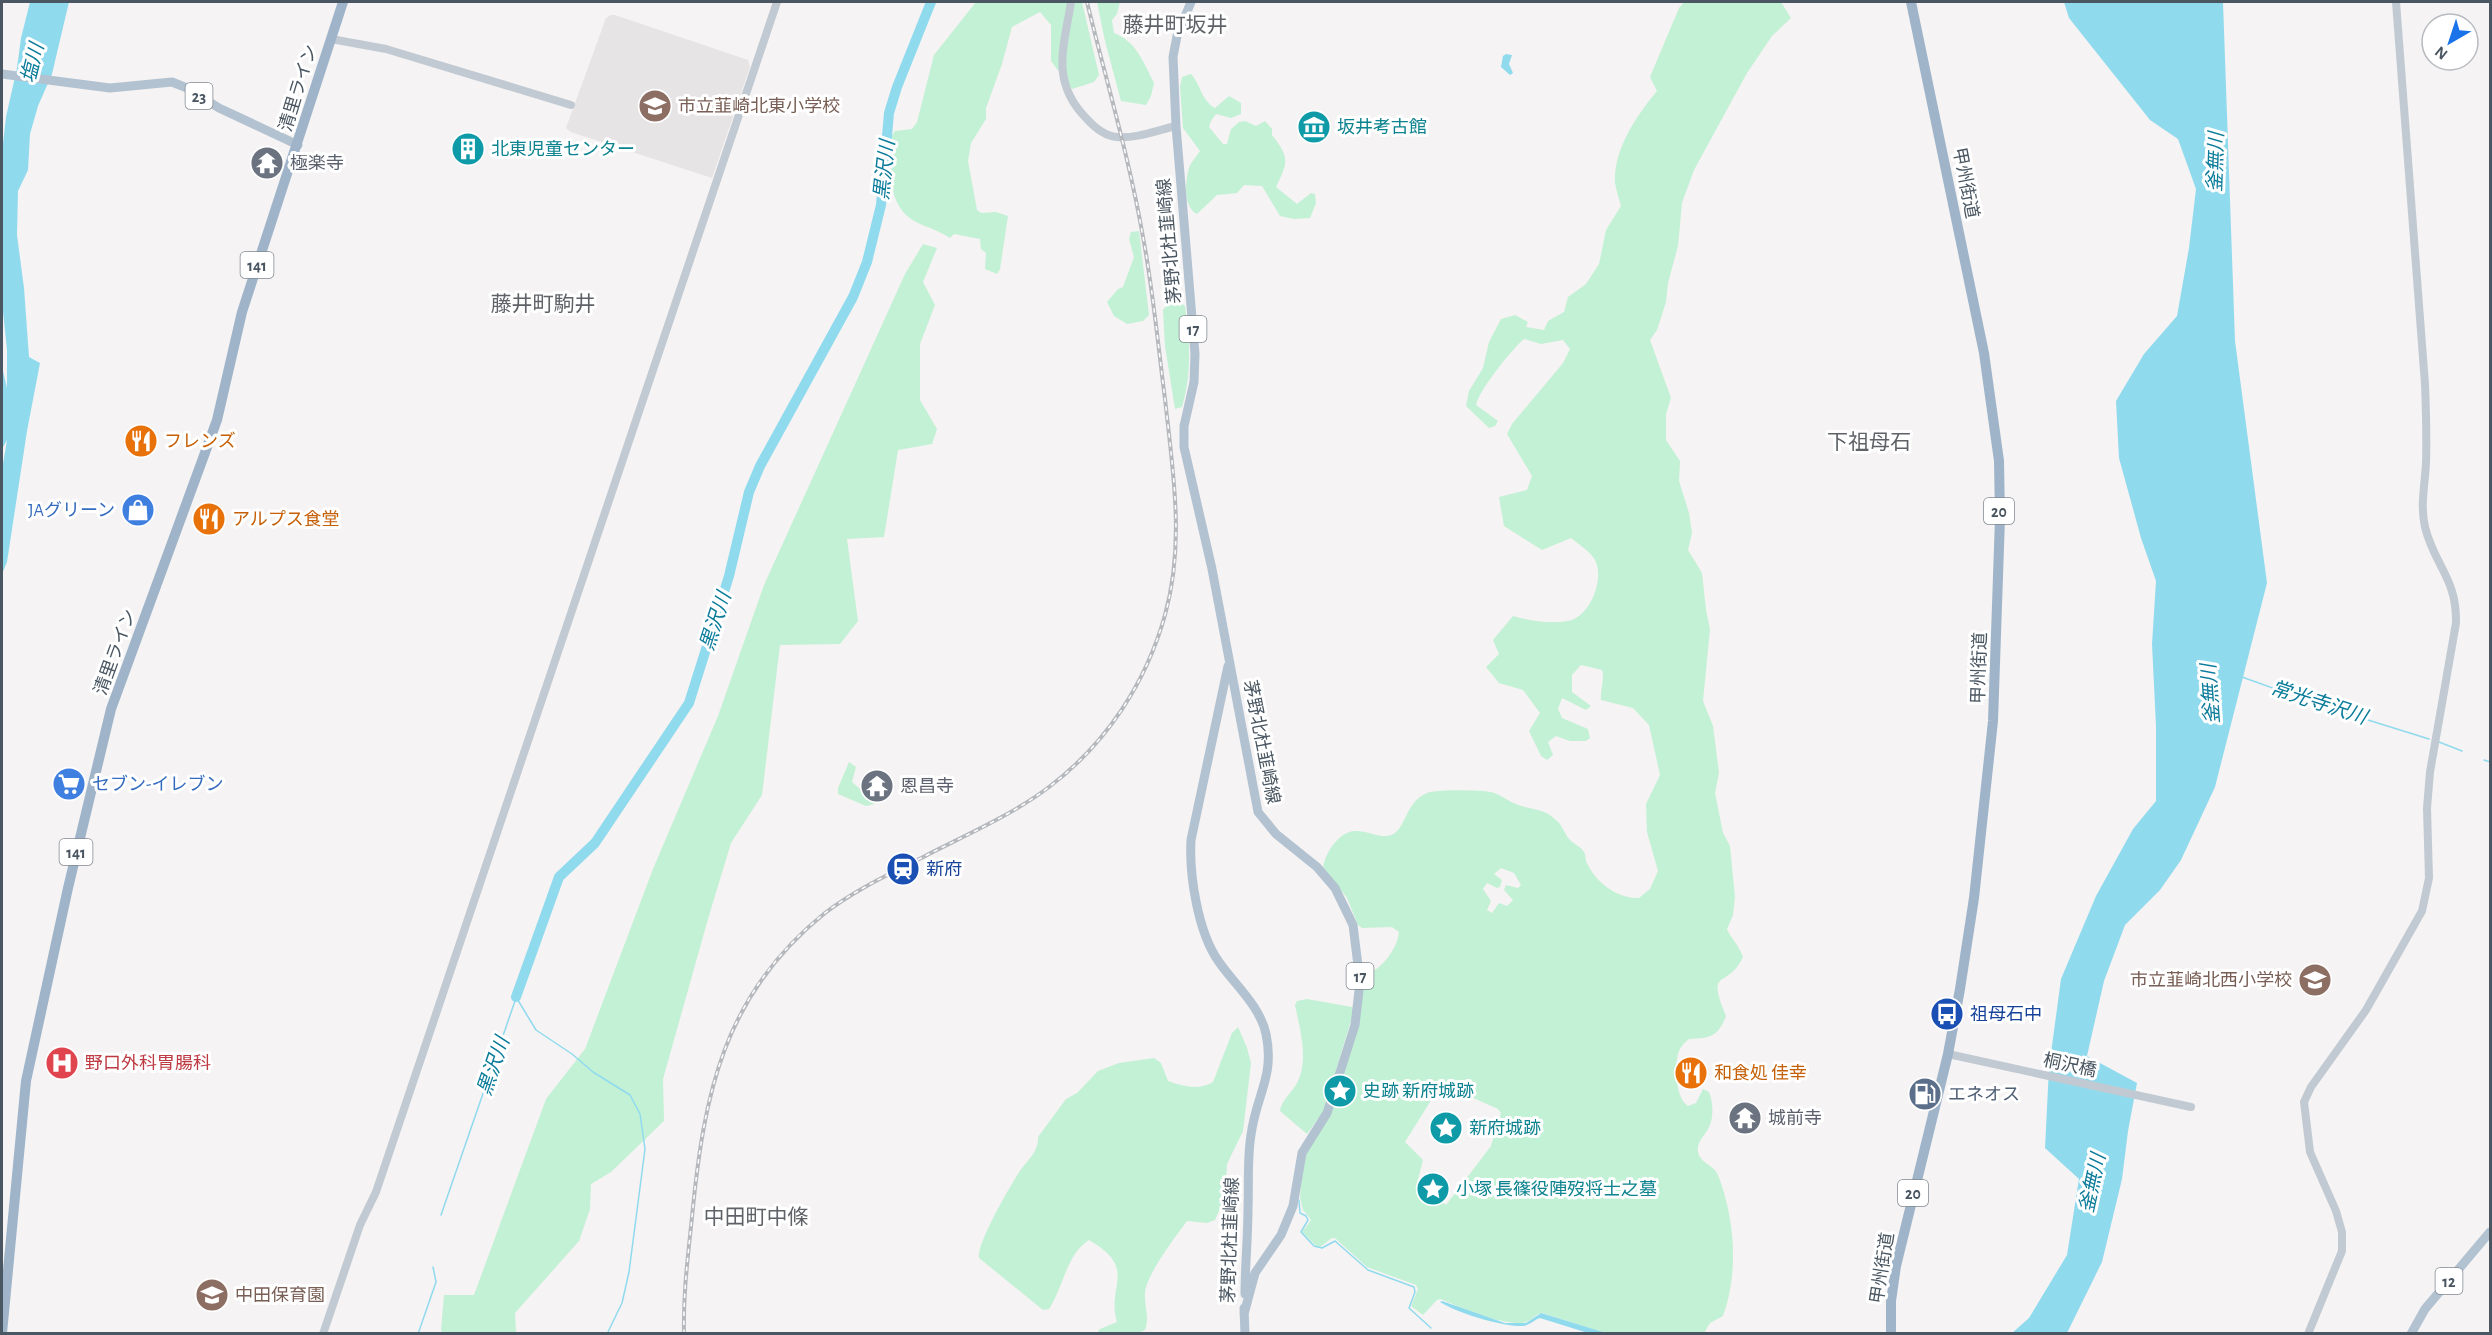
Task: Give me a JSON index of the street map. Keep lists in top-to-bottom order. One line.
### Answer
{"streets":{"highway":["清里ライン","甲州街道","141","20"],"main road":["23","茅野北杜韮崎線","17","12"],"street":["桐沢橋"]},"crossings":[["清里ライン","23"],["甲州街道","桐沢橋"]],"districts":["藤井町坂井","藤井町駒井","下祖母石","中田町中條"],"water":["塩川","釜無川","黒沢川","常光寺沢川"],"places":{"school or university":["市立韮崎北東小学校","市立韮崎北西小学校","中田保育園"],"museum":["坂井考古館"],"building":["北東児童センター"],"temple":["極楽寺","恩昌寺","城前寺"],"restaurant":["フレンズ","アルプス食堂","和食処 佳幸"],"shop":["JAグリーン"],"supermarket":["セブン-イレブン"],"station":["新府"],"bus stop":["祖母石中"],"hospital":["野口外科胃腸科"],"place":["史跡 新府城跡","新府城跡","小塚 長篠役陣歿将士之墓"],"fuel station":["エネオス"]},"north":"bottom left"}
